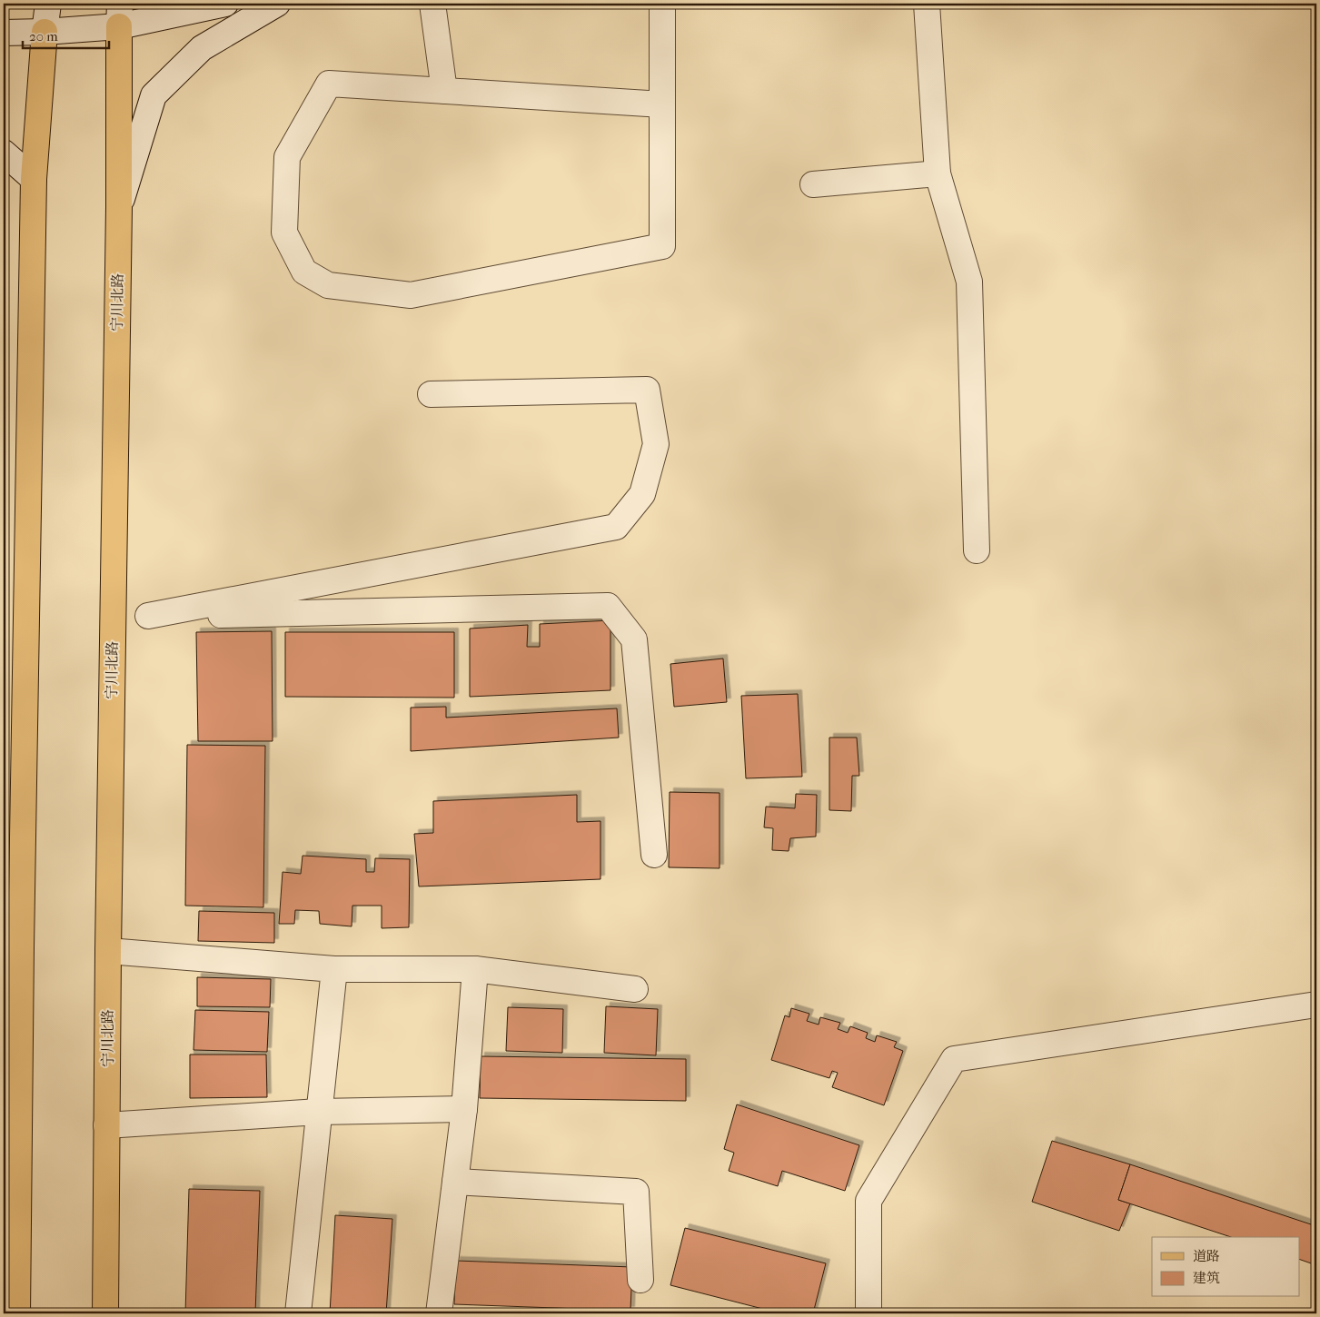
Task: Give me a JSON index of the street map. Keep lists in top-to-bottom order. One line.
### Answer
{"streets":{"main road":["宁川北路"]},"legend":["道路","建筑"],"scale_bar":"20 m"}
